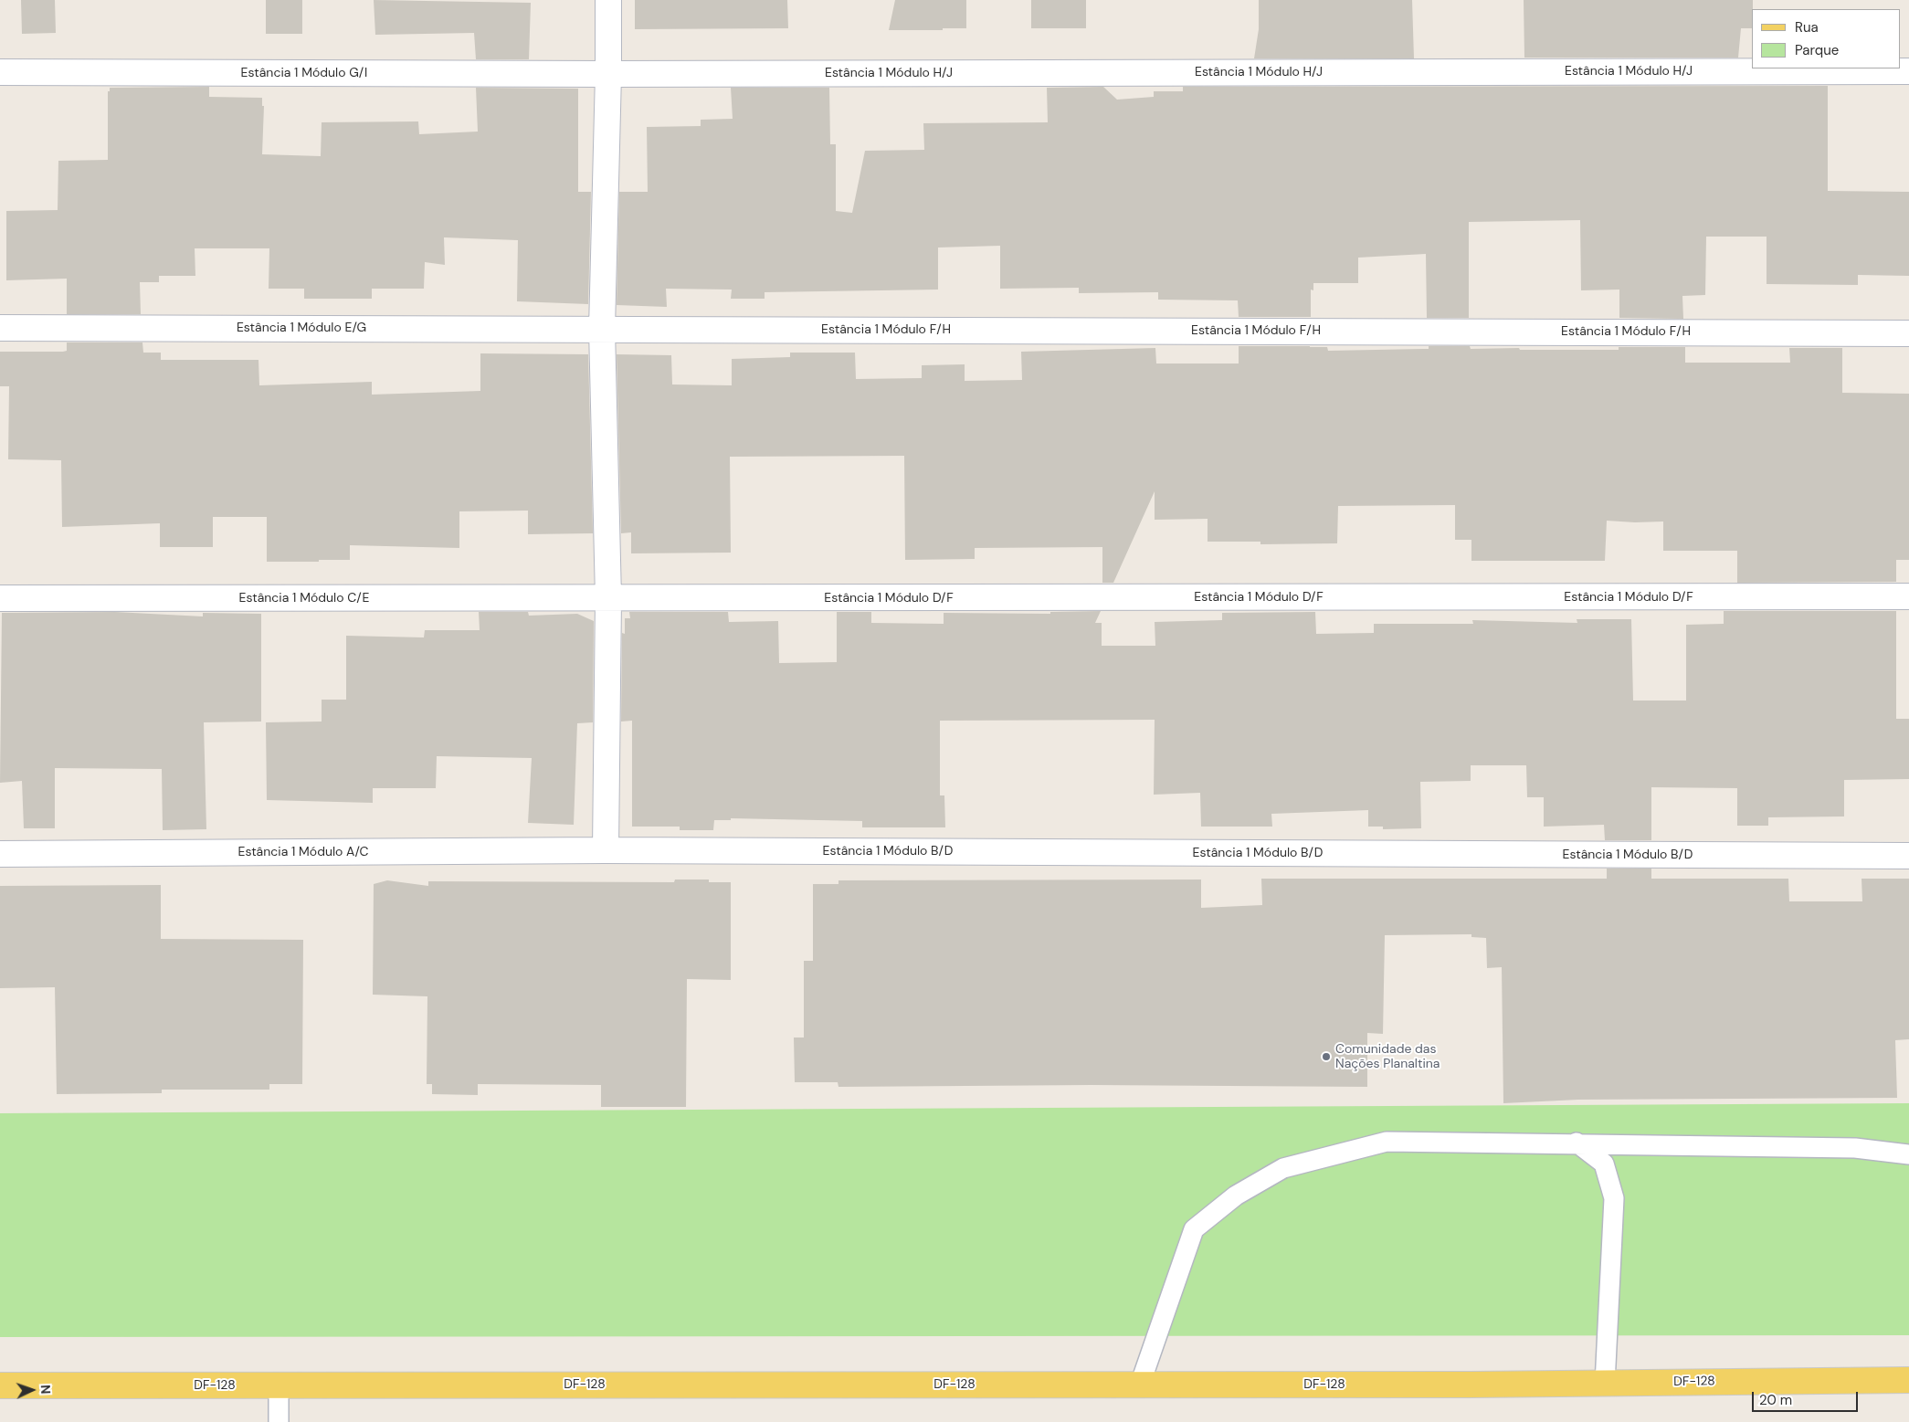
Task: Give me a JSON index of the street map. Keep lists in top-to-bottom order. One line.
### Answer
{"streets":{"main road":["DF-128"],"street":["Estância 1 Módulo H/J","Estância 1 Módulo G/I","Estância 1 Módulo E/G","Estância 1 Módulo F/H","Estância 1 Módulo D/F","Estância 1 Módulo C/E","Estância 1 Módulo B/D","Estância 1 Módulo A/C"]},"crossings":[["Estância 1 Módulo H/J","Estância 1 Módulo G/I"],["Estância 1 Módulo E/G","Estância 1 Módulo F/H"],["Estância 1 Módulo D/F","Estância 1 Módulo C/E"],["Estância 1 Módulo B/D","Estância 1 Módulo A/C"]],"places":["Comunidade das Nações Planaltina"],"legend":["Rua","Parque"],"scale_bar":"20 m","north":"right"}
